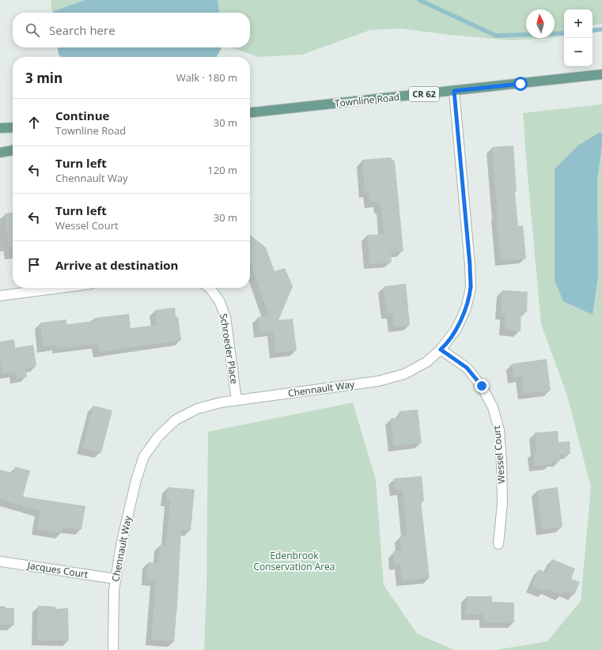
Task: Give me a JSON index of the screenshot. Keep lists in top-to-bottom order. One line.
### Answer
{"streets":{"main road":["CR 62","Townline Road"],"street":["Schroeder Place","Chennault Way","Wessel Court","Jacques Court"]},"crossings":[["Townline Road","Chennault Way"],["Schroeder Place","Chennault Way"],["Chennault Way","Wessel Court"],["Chennault Way","Jacques Court"]],"parks":["Edenbrook Conservation Area"],"north":"top","page":{"map_buttons":["+","−"],"search":"Search here","heading":["3 min","Walk · 180 m"],"list":[["Continue","Townline Road","30 m"],["Turn left","Chennault Way","120 m"],["Turn left","Wessel Court","30 m"],"Arrive at destination"]}}
